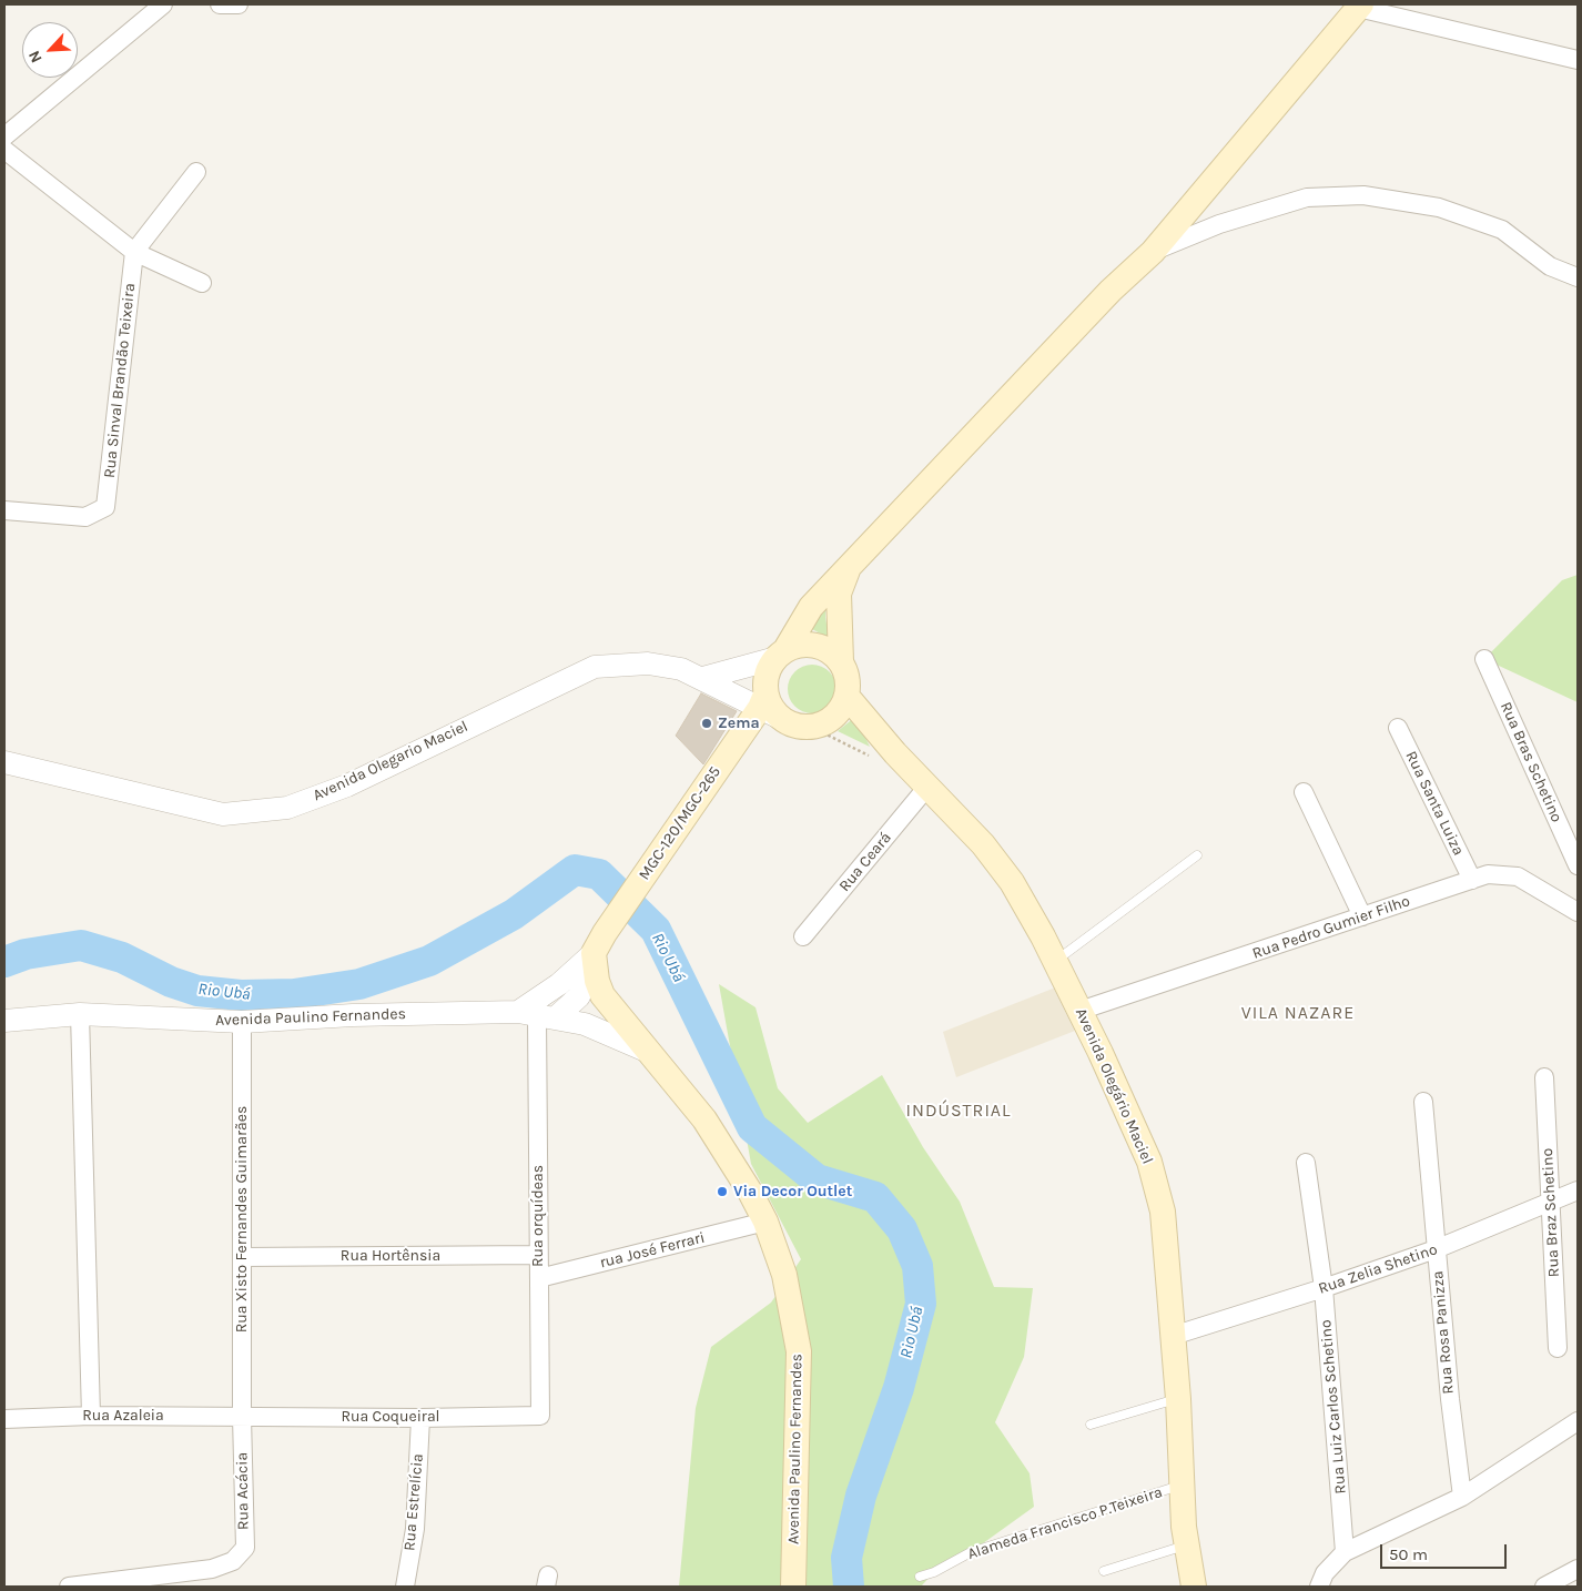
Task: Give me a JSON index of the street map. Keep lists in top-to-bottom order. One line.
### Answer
{"streets":{"main road":["MGC-120/MGC-265","Avenida Paulino Fernandes","Avenida Olegário Maciel"],"street":["Rua Sinval Brandão Teixeira","Avenida Olegario Maciel","Rua Bras Schetino","Rua Santa Luiza","Rua Ceará","Rua Pedro Gumier Filho","Rua Braz Schetino","Rua orquídeas","Rua Xisto Fernandes Guimarães","rua José Ferrari","Rua Hortênsia","Rua Zelia Shetino","Rua Rosa Panizza","Rua Luiz Carlos Schetino","Rua Azaleia","Rua Coqueiral","Rua Acácia","Rua Estrelícia"],"lane":["Alameda Francisco P.Teixeira"]},"crossings":[["Avenida Olegario Maciel","MGC-120/MGC-265"],["Avenida Olegario Maciel","Avenida Olegário Maciel"],["Rua Santa Luiza","Rua Pedro Gumier Filho"],["MGC-120/MGC-265","Avenida Paulino Fernandes"],["MGC-120/MGC-265","Avenida Olegário Maciel"],["Rua Ceará","Avenida Olegário Maciel"],["Rua Pedro Gumier Filho","Avenida Olegário Maciel"],["Avenida Paulino Fernandes","Rua orquídeas"],["Avenida Paulino Fernandes","Rua Xisto Fernandes Guimarães"],["Avenida Paulino Fernandes","rua José Ferrari"],["Avenida Olegário Maciel","Rua Zelia Shetino"],["Avenida Olegário Maciel","Alameda Francisco P.Teixeira"],["Rua Braz Schetino","Rua Zelia Shetino"],["Rua orquídeas","rua José Ferrari"],["Rua orquídeas","Rua Hortênsia"],["Rua orquídeas","Rua Coqueiral"],["Rua Xisto Fernandes Guimarães","Rua Hortênsia"],["Rua Xisto Fernandes Guimarães","Rua Azaleia"],["Rua Xisto Fernandes Guimarães","Rua Coqueiral"],["Rua Xisto Fernandes Guimarães","Rua Acácia"],["Rua Zelia Shetino","Rua Rosa Panizza"],["Rua Zelia Shetino","Rua Luiz Carlos Schetino"],["Rua Azaleia","Rua Coqueiral"],["Rua Azaleia","Rua Acácia"],["Rua Coqueiral","Rua Acácia"],["Rua Coqueiral","Rua Estrelícia"]],"districts":["VILA NAZARE","INDÚSTRIAL"],"water":["Rio Ubá"],"places":["Zema","Via Decor Outlet"],"scale_bar":"50 m","north":"bottom left"}
